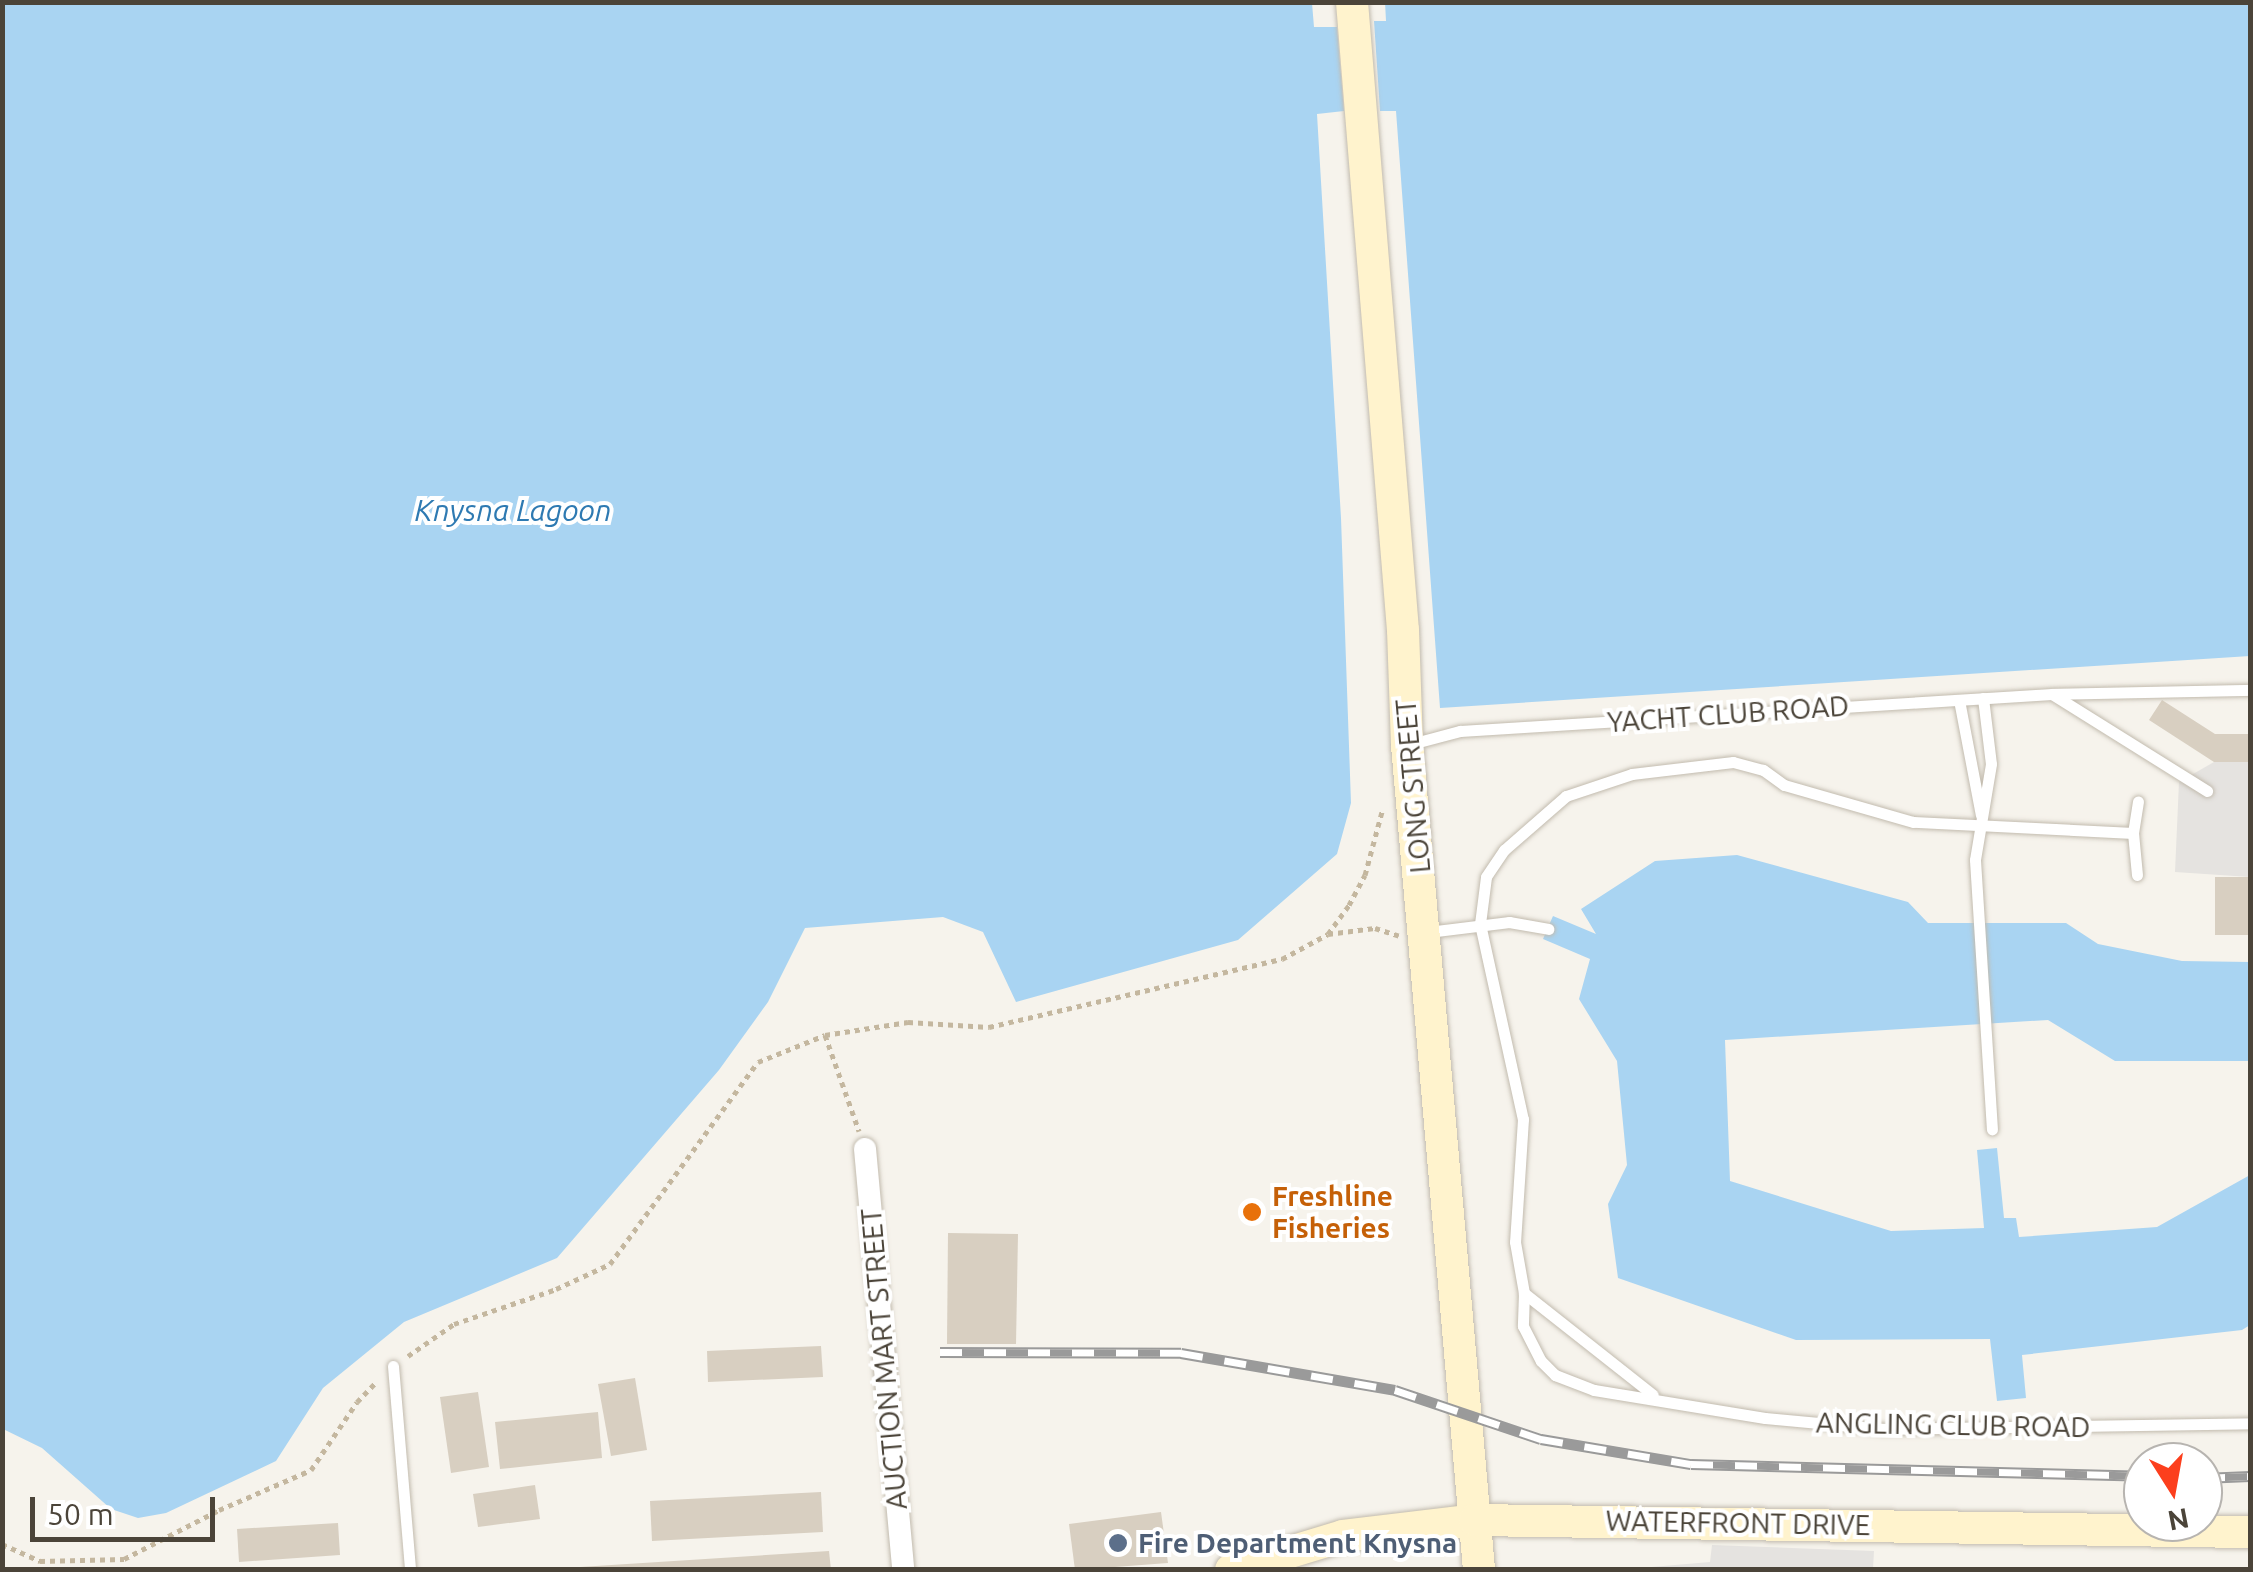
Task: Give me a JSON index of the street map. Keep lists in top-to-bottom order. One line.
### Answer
{"streets":{"street":["LONG STREET","AUCTION MART STREET","WATERFRONT DRIVE"],"lane":["YACHT CLUB ROAD","ANGLING CLUB ROAD"]},"crossings":[["YACHT CLUB ROAD","LONG STREET"],["LONG STREET","WATERFRONT DRIVE"]],"water":["Knysna Lagoon"],"places":["Freshline Fisheries","Fire Department Knysna"],"scale_bar":"50 m","north":"bottom"}
